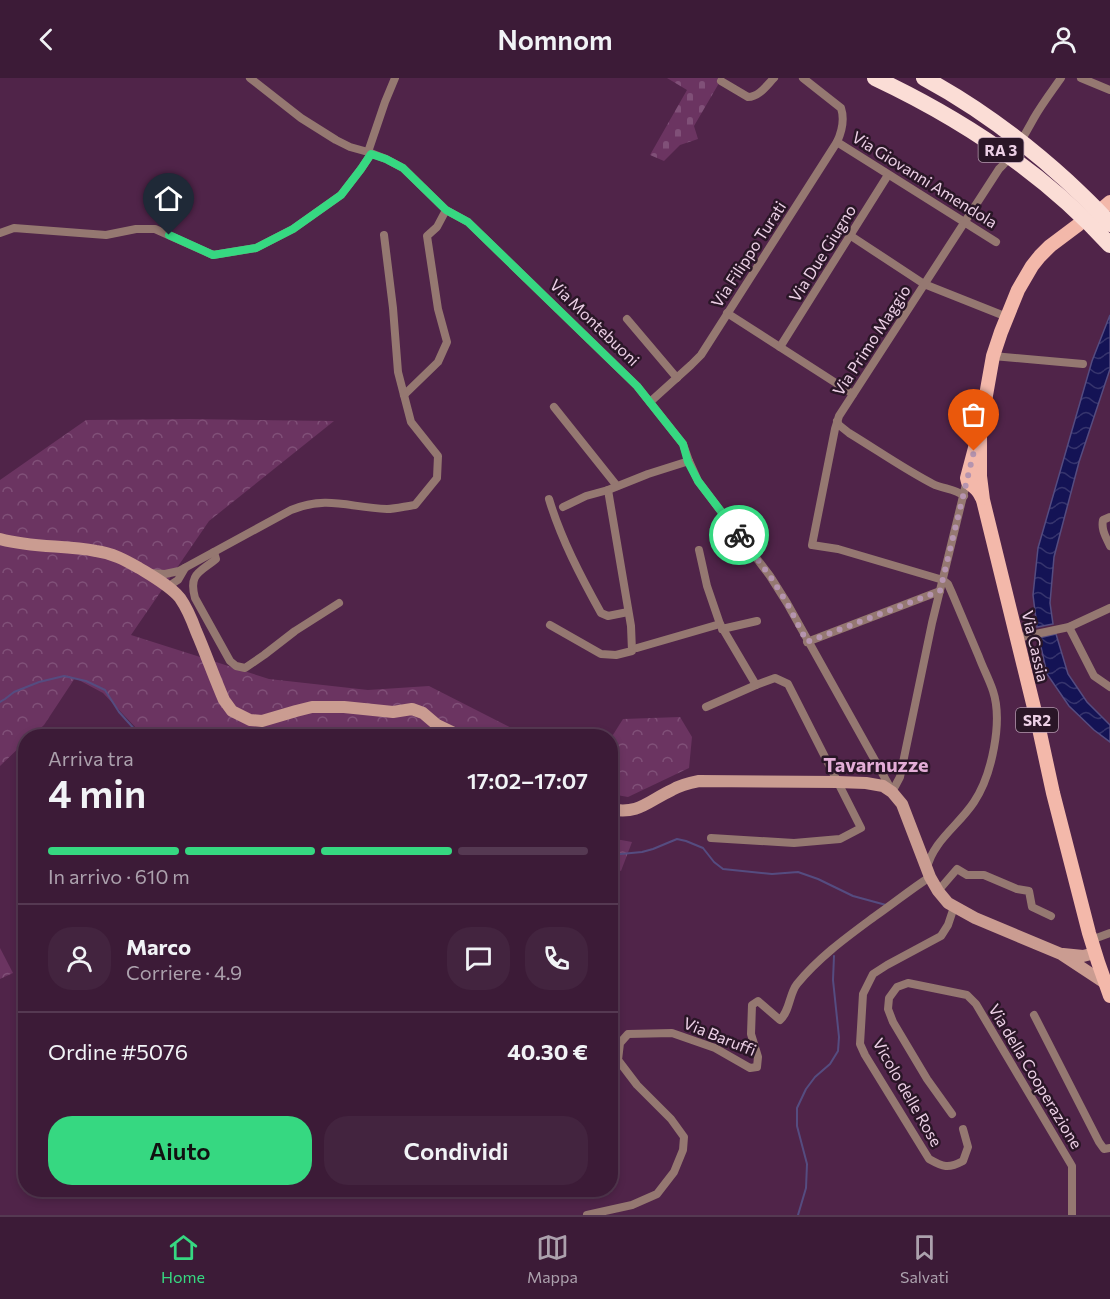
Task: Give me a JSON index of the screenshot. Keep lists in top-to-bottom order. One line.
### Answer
{"streets":{"highway":["RA 3"],"main road":["Via Montebuoni","Via Cassia","SR2"],"street":["Via Giovanni Amendola","Via Due Giugno","Via Filippo Turati","Via Primo Maggio","Via Baruffi","Via della Cooperazione","Vicolo delle Rose"]},"crossings":[["Via Giovanni Amendola","Via Due Giugno"],["Via Giovanni Amendola","Via Filippo Turati"],["Via Giovanni Amendola","Via Primo Maggio"],["Via Filippo Turati","Via Montebuoni"],["Via Montebuoni","Via Baruffi"],["Via Montebuoni","Vicolo delle Rose"]],"districts":["Tavarnuzze"],"page":{"header":"Nomnom","heading":["4 min","Arriva tra","17:02–17:07"],"panel":["Marco","Corriere · 4.9","Ordine #5076","40.30 €"],"bar":"In arrivo · 610 m","buttons":["Aiuto","Condividi"],"tabs":["Home","Mappa","Salvati"]}}
